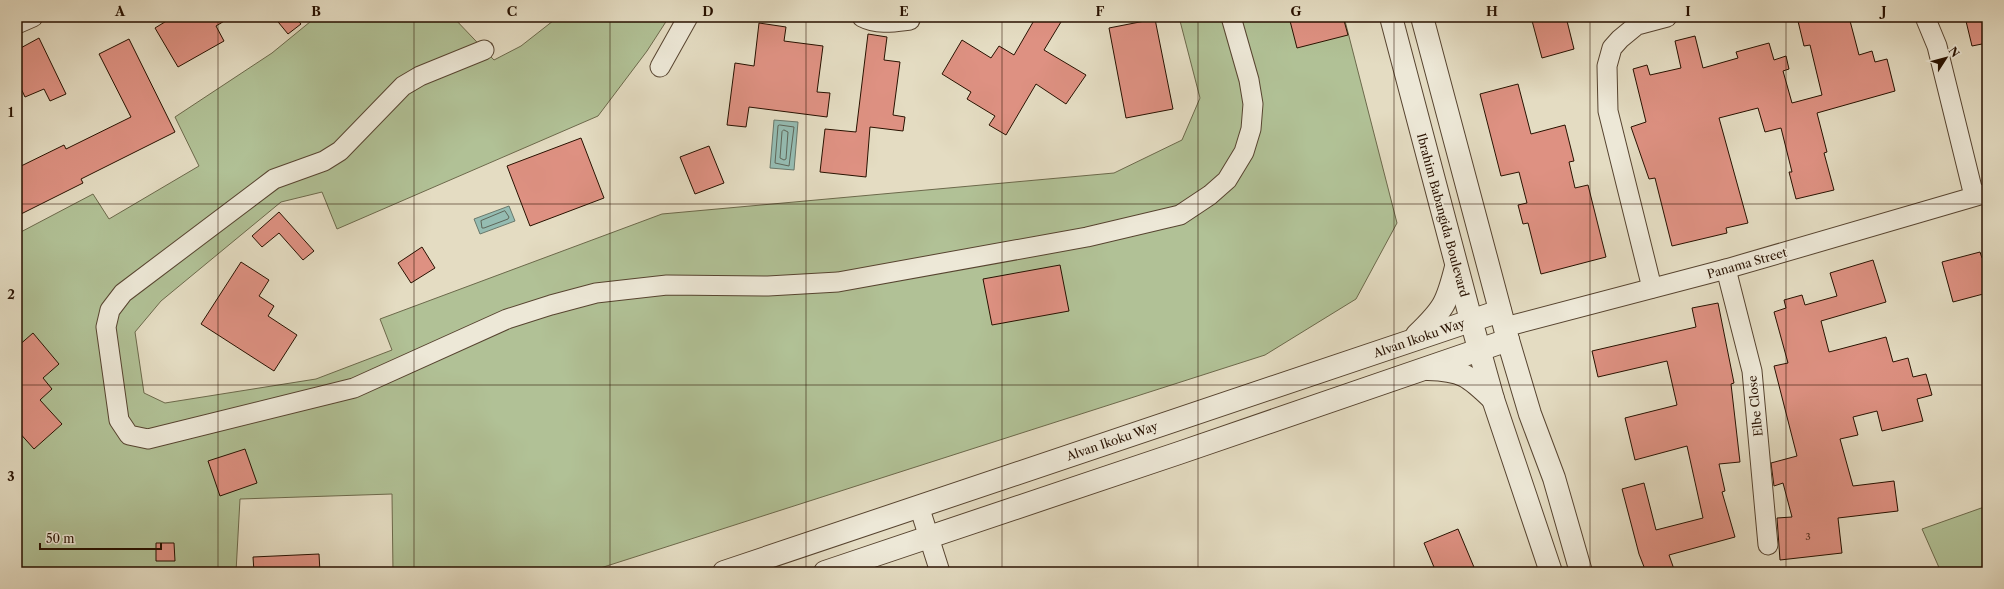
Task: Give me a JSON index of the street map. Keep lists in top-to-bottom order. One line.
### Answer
{"streets":{"street":["Ibrahim Babangida Boulevard","Panama Street","Alvan Ikoku Way","Elbe Close"]},"crossings":[["Ibrahim Babangida Boulevard","Alvan Ikoku Way"],["Panama Street","Alvan Ikoku Way"],["Panama Street","Elbe Close"]],"house_numbers":["3"],"scale_bar":"50 m","north":"top right","grid":{"columns":["A","B","C","D","E","F","G","H","I","J"],"rows":["1","2","3"]}}
